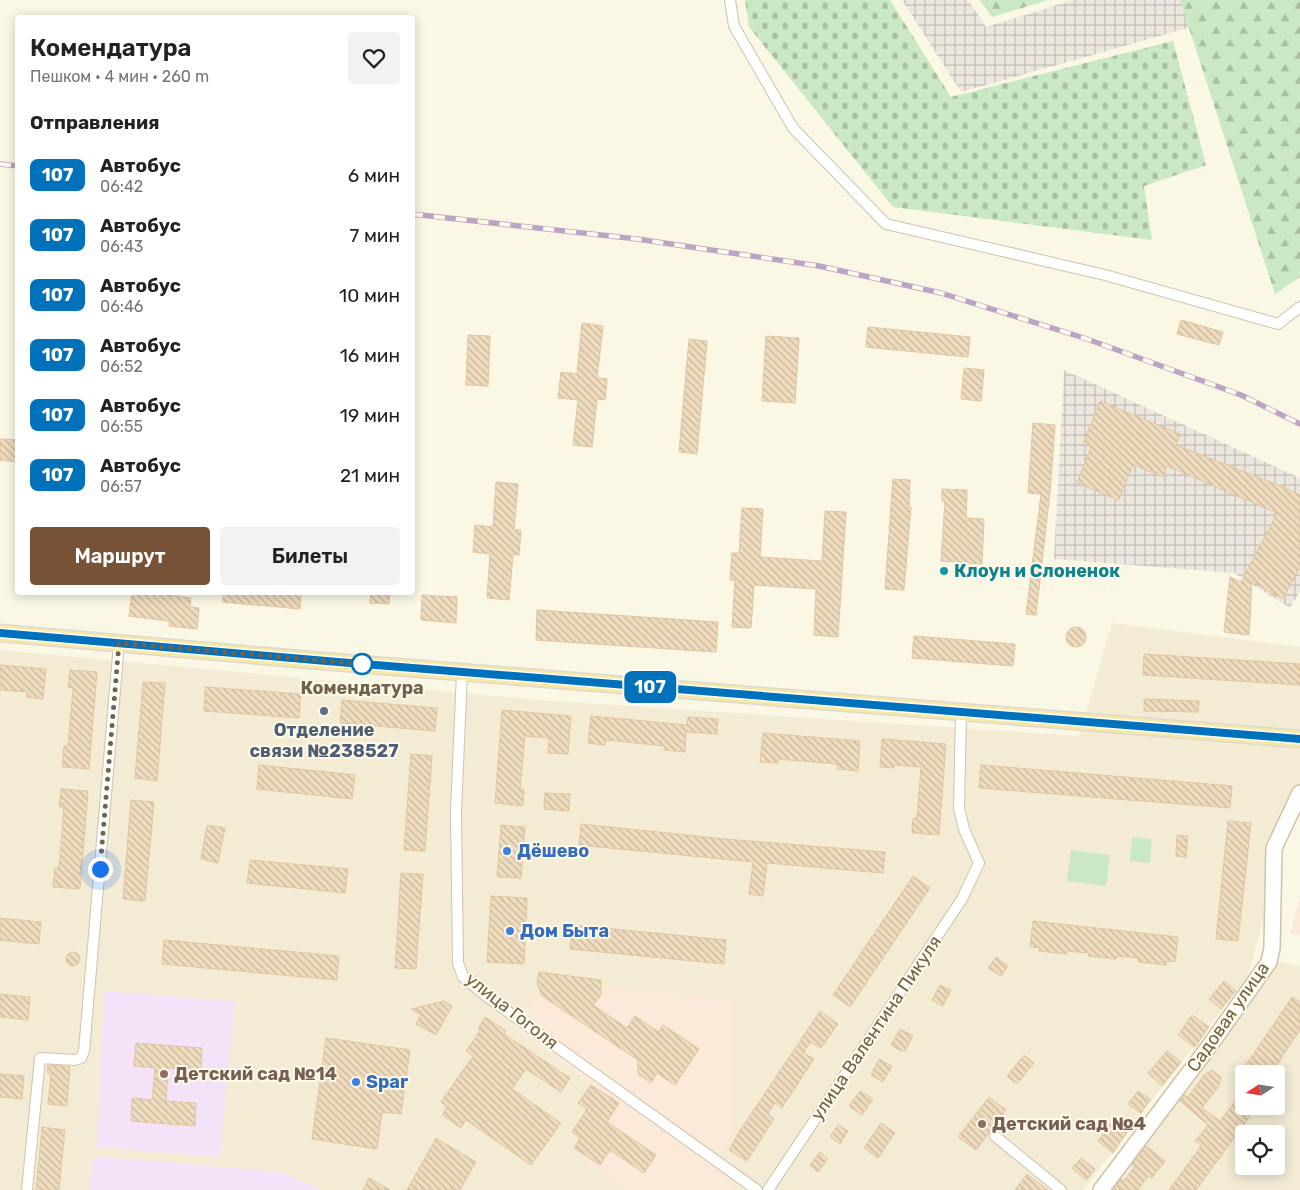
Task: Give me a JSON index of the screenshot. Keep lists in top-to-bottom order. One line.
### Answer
{"streets":{"street":["улица Гоголя","Садовая улица","улица Валентина Пикуля"]},"places":["Клоун и Слоненок","Комендатура","Отделение связи №238527","Дёшево","Дом Быта","Детский сад №14","Spar","Детский сад №4"],"lines":["bus line 107"],"north":"left","page":{"on_map":"107","heading":[["Комендатура","Пешком · 4 мин · 260 m"],"Отправления"],"list":[{"mark":"107","name":"Автобус","note":"06:42","value":"6 мин"},{"mark":"107","name":"Автобус","note":"06:43","value":"7 мин"},{"mark":"107","name":"Автобус","note":"06:46","value":"10 мин"},{"mark":"107","name":"Автобус","note":"06:52","value":"16 мин"},{"mark":"107","name":"Автобус","note":"06:55","value":"19 мин"},{"mark":"107","name":"Автобус","note":"06:57","value":"21 мин"}],"buttons":["Маршрут","Билеты"]}}
